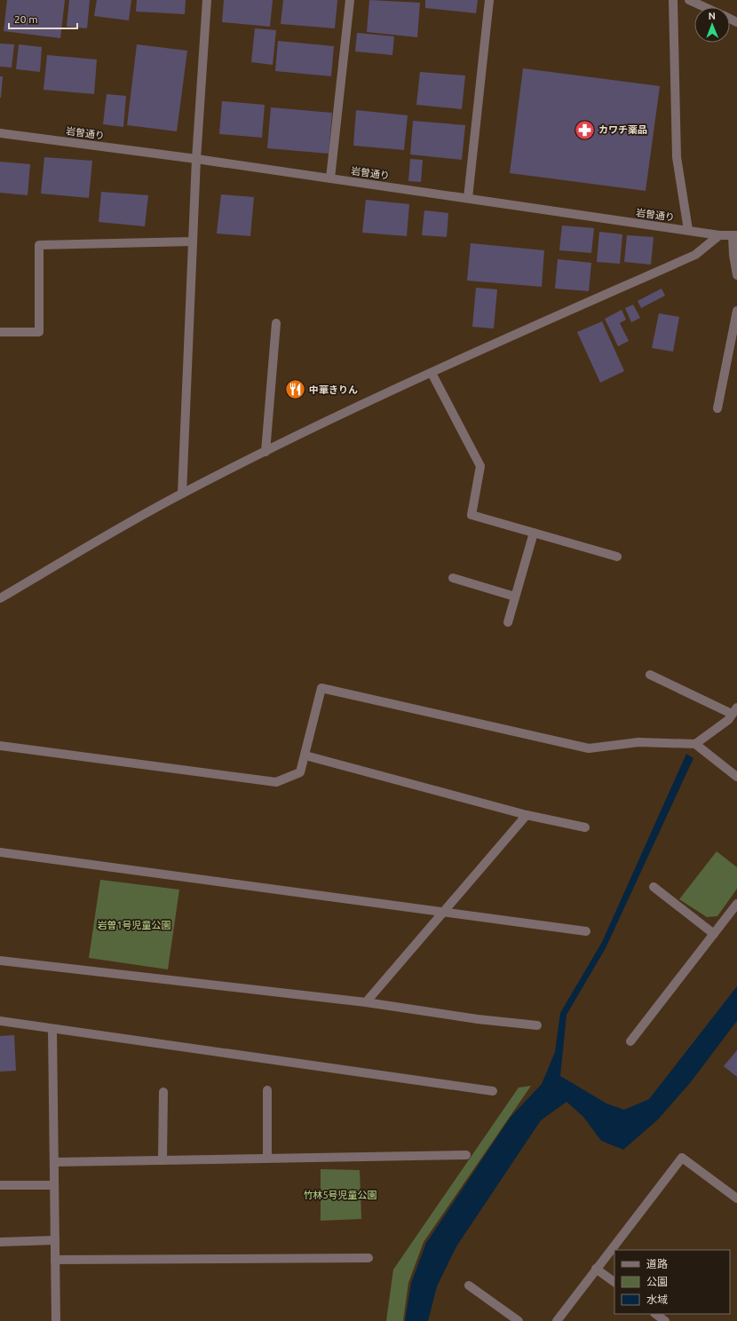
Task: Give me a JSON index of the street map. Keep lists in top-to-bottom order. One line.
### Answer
{"streets":{"street":["岩曽通り"]},"parks":["岩曽1号児童公園","竹林5号児童公園"],"places":{"pharmacy":["カワチ薬品"],"restaurant":["中華きりん"]},"legend":["道路","公園","水域"],"scale_bar":"20 m","north":"top"}
